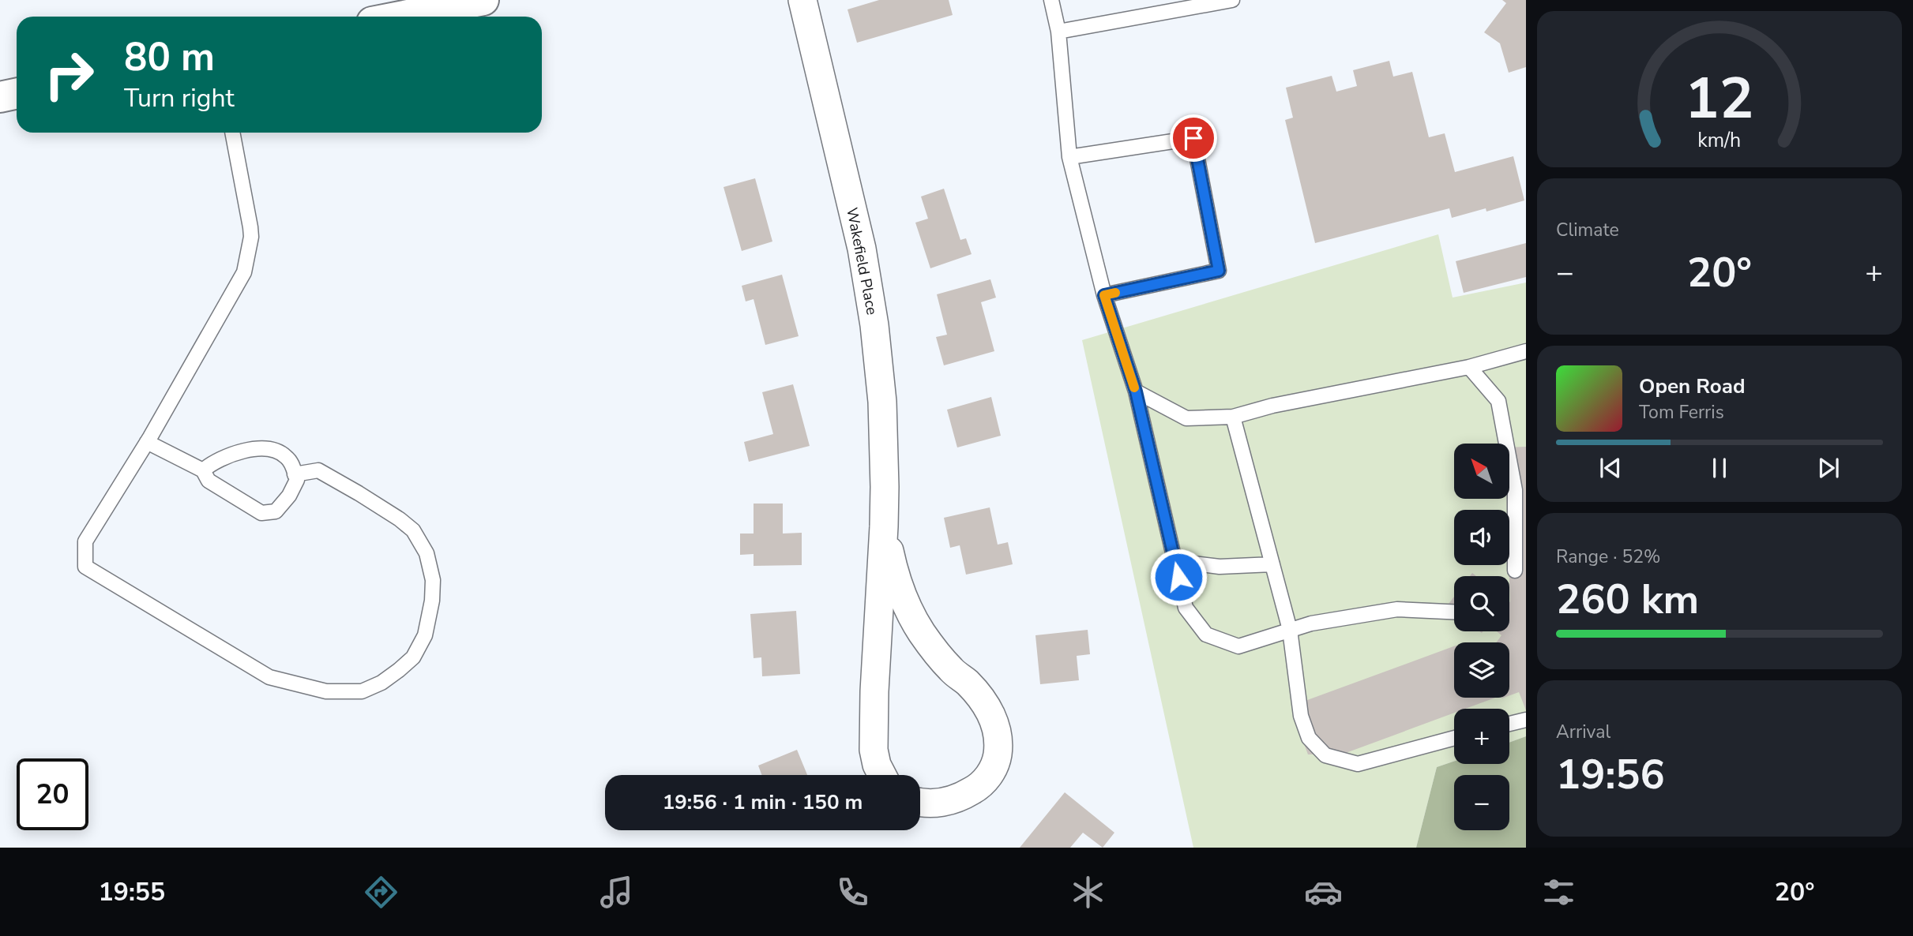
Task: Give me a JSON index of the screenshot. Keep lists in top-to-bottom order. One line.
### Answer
{"streets":{"street":["Wakefield Place"]},"north":"top left","page":{"turn":["80 m","Turn right"],"tile":["Climate",["Range · 52%","260 km"],["Arrival","19:56"]],"heat":["−","20°","+"],"song":["Open Road","Tom Ferris"],"map_buttons":["+","−"],"limit":"20","trip":"19:56 · 1 min · 150 m","tabs":["19:55","20°"],"gauge":["12","km/h"]}}
